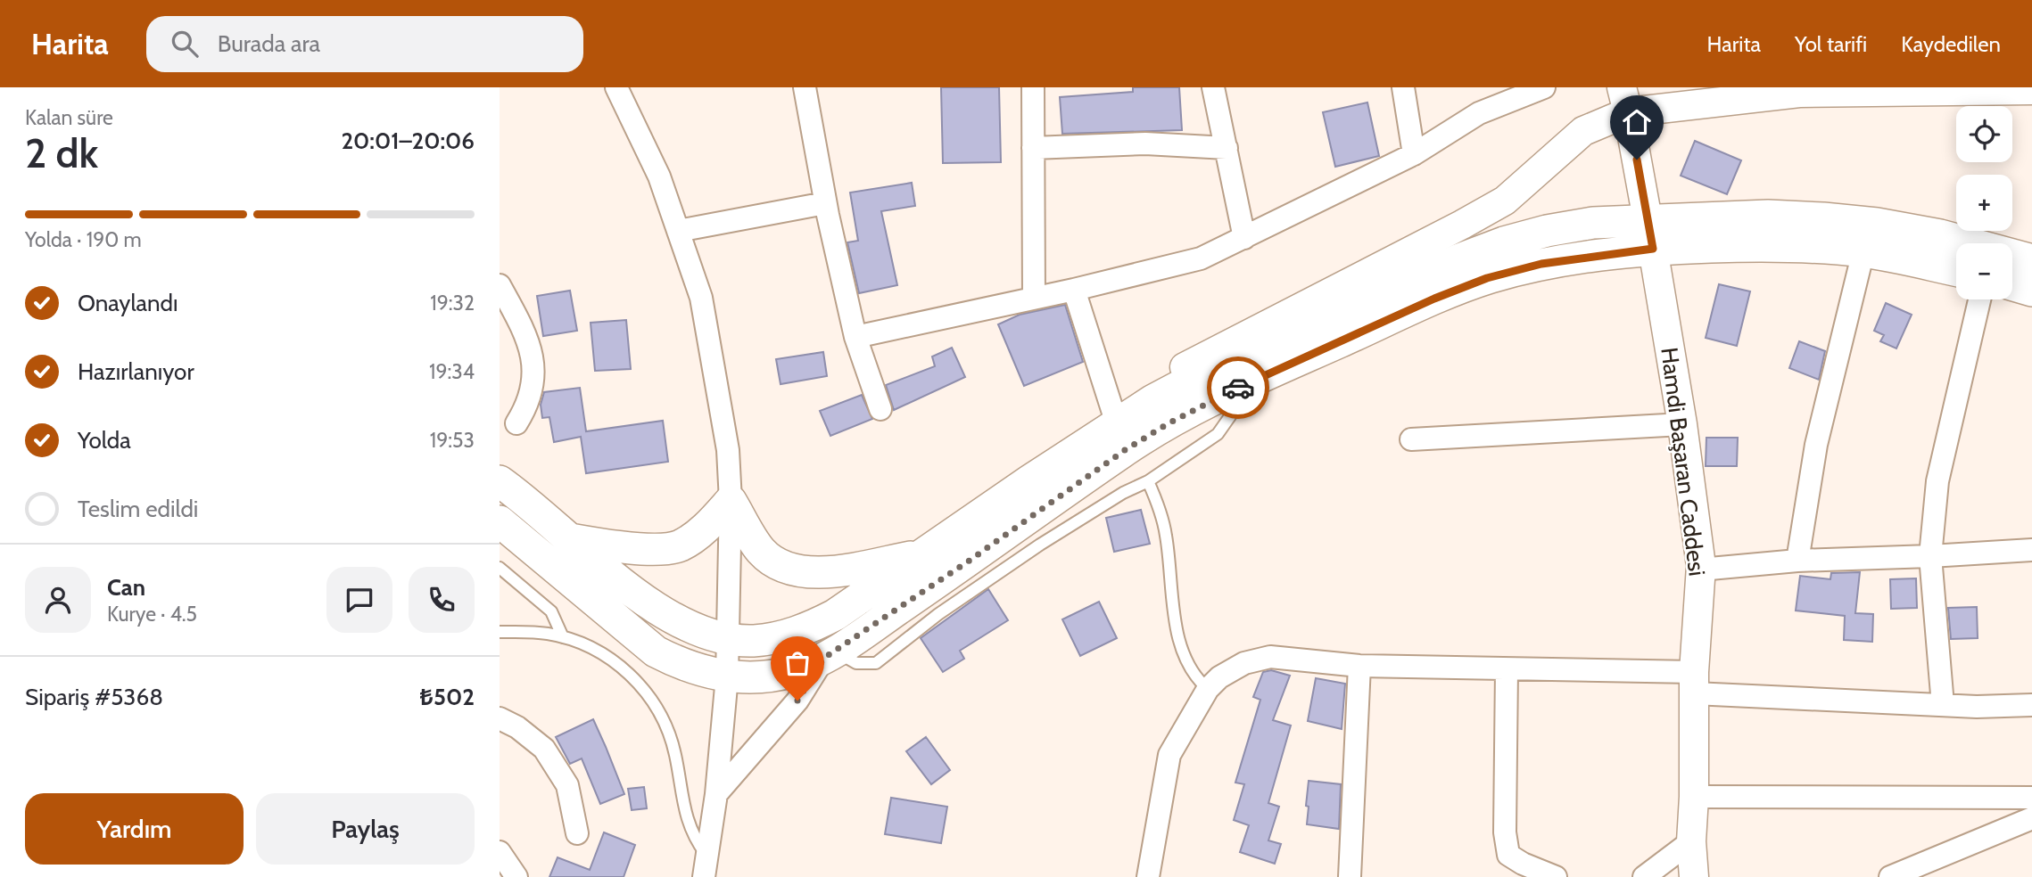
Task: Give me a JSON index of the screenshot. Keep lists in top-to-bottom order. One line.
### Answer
{"streets":{"street":["Hamdi Başaran Caddesi"]},"page":{"header":"Harita","search":"Burada ara","nav":["Harita","Yol tarifi","Kaydedilen"],"heading":["2 dk","Kalan süre","20:01–20:06"],"panel":["Can","Kurye · 4.5","Sipariş #5368","₺502"],"map_buttons":["+","−"],"bar":"Yolda · 190 m","list":[["Onaylandı","19:32"],["Hazırlanıyor","19:34"],["Yolda","19:53"],"Teslim edildi"],"buttons":["Yardım","Paylaş"]}}
